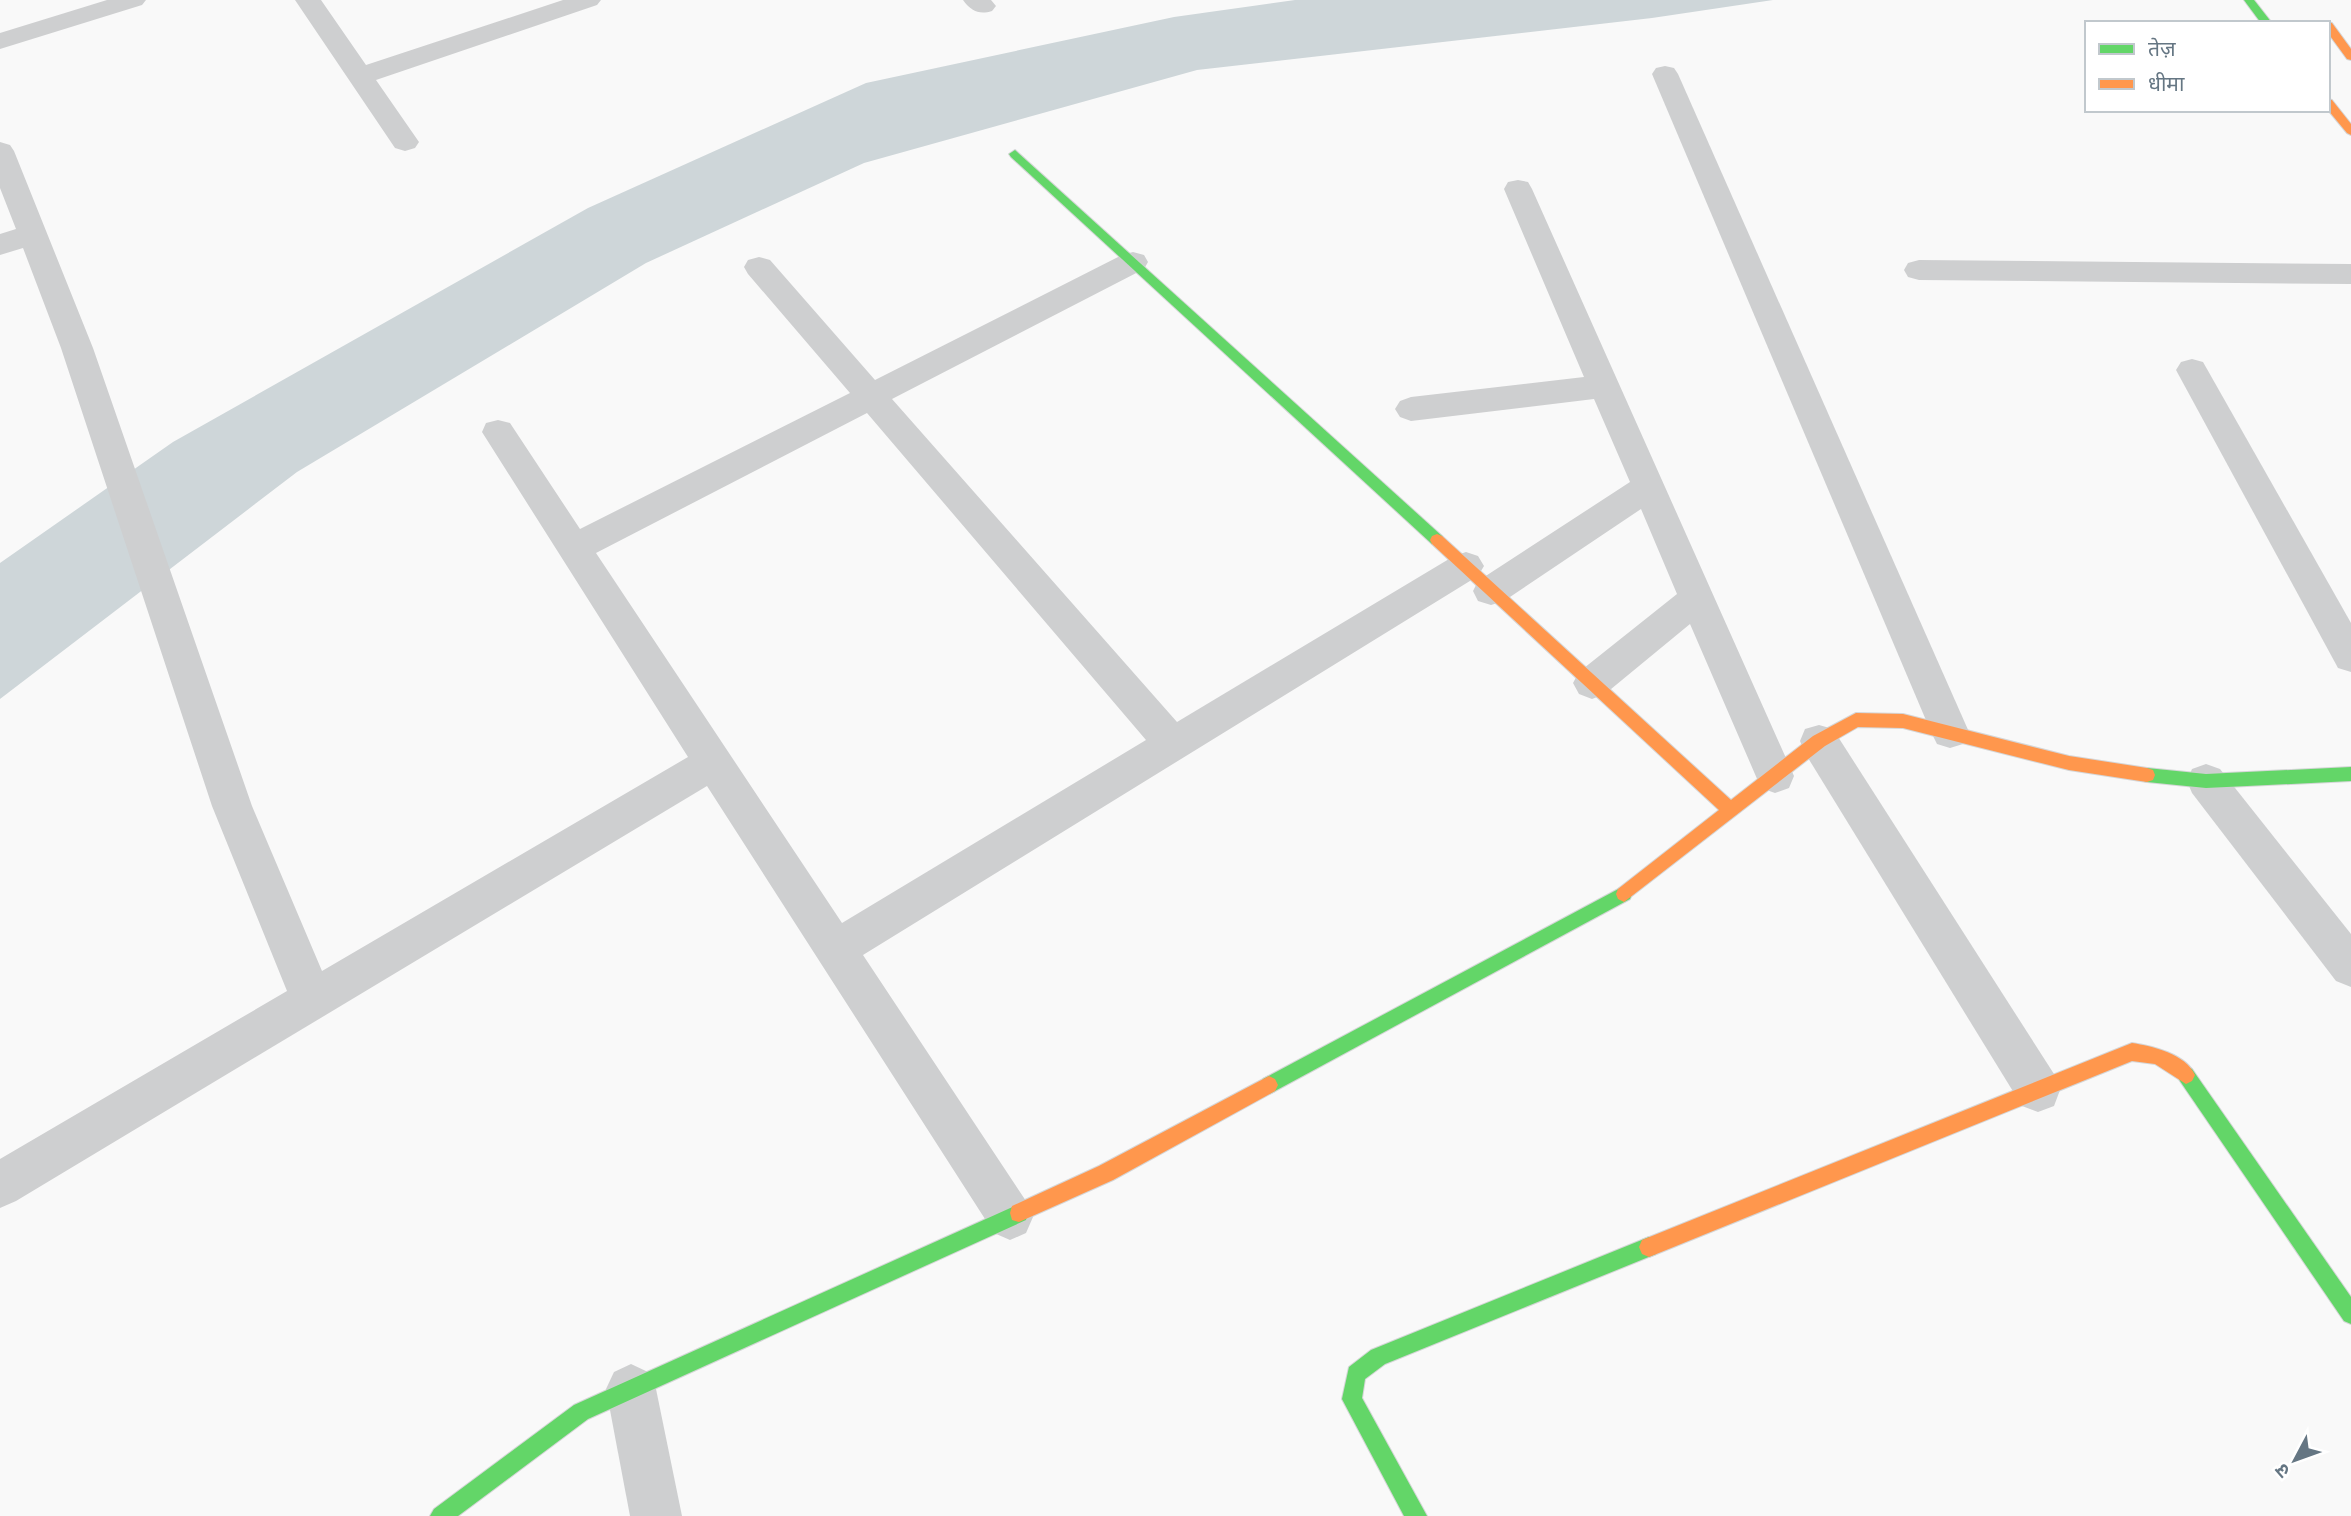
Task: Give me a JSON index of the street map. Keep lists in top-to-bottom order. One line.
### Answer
{"legend":["तेज़","धीमा"],"north":"bottom left"}
